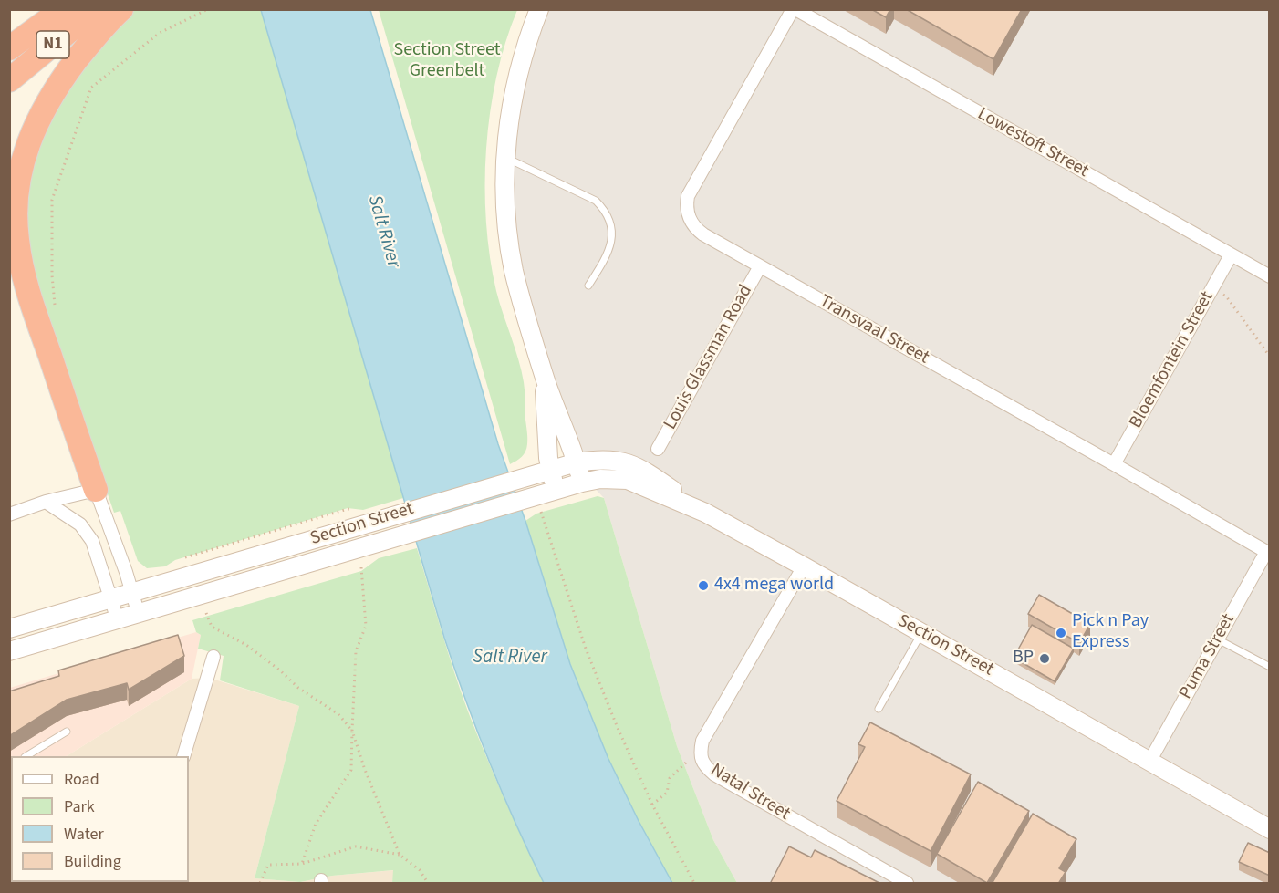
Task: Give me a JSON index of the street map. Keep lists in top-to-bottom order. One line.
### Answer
{"streets":{"highway":["N1"],"street":["Lowestoft Street","Transvaal Street","Louis Glassman Road","Bloemfontein Street","Section Street","Puma Street","Natal Street"]},"crossings":[["Lowestoft Street","Transvaal Street"],["Lowestoft Street","Bloemfontein Street"],["Transvaal Street","Louis Glassman Road"],["Transvaal Street","Bloemfontein Street"],["Transvaal Street","Puma Street"],["Section Street","Puma Street"],["Section Street","Natal Street"]],"water":["Salt River"],"parks":["Section Street Greenbelt"],"places":["4x4 mega world","Pick n Pay Express","BP"],"legend":["Road","Park","Water","Building"]}
